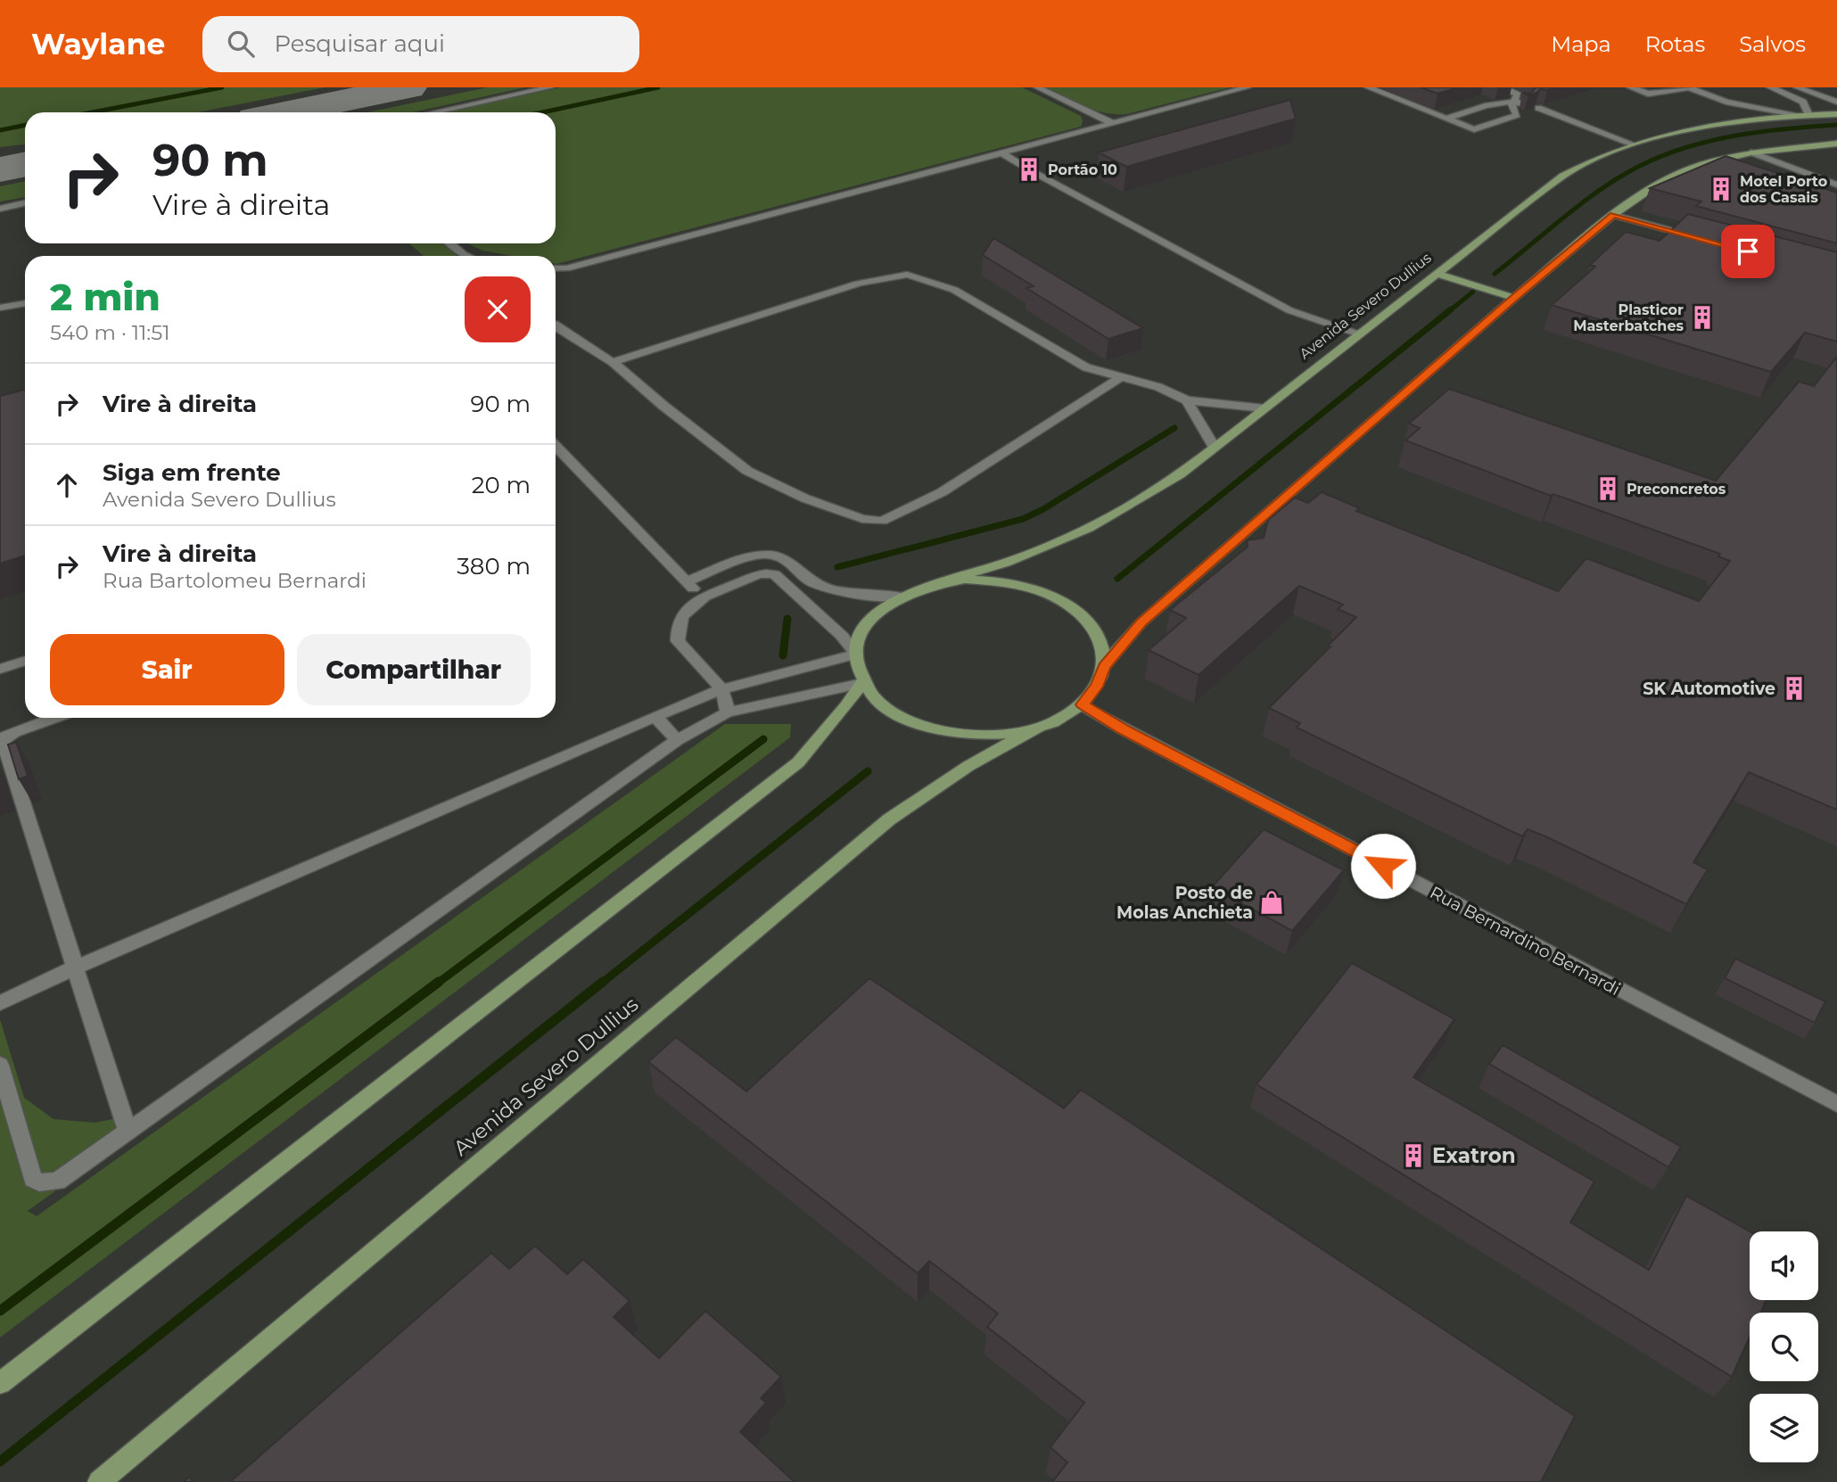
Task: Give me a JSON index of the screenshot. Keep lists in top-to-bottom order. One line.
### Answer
{"streets":{"main road":["Avenida Severo Dullius"],"street":["Rua Bernardino Bernardi"]},"crossings":[["Avenida Severo Dullius","Rua Bernardino Bernardi"]],"places":{"building":["Portão 10","Motel Porto dos Casais","Plasticor Masterbatches","Preconcretos","SK Automotive","Exatron"],"shop":["Posto de Molas Anchieta"]},"page":{"header":"Waylane","search":"Pesquisar aqui","nav":["Mapa","Rotas","Salvos"],"turn":["90 m","Vire à direita"],"heading":["2 min","540 m · 11:51"],"list":[{"name":"Vire à direita","value":"90 m"},{"name":"Siga em frente","note":"Avenida Severo Dullius","value":"20 m"},{"name":"Vire à direita","note":"Rua Bartolomeu Bernardi","value":"380 m"}],"buttons":["Sair","Compartilhar"]}}
